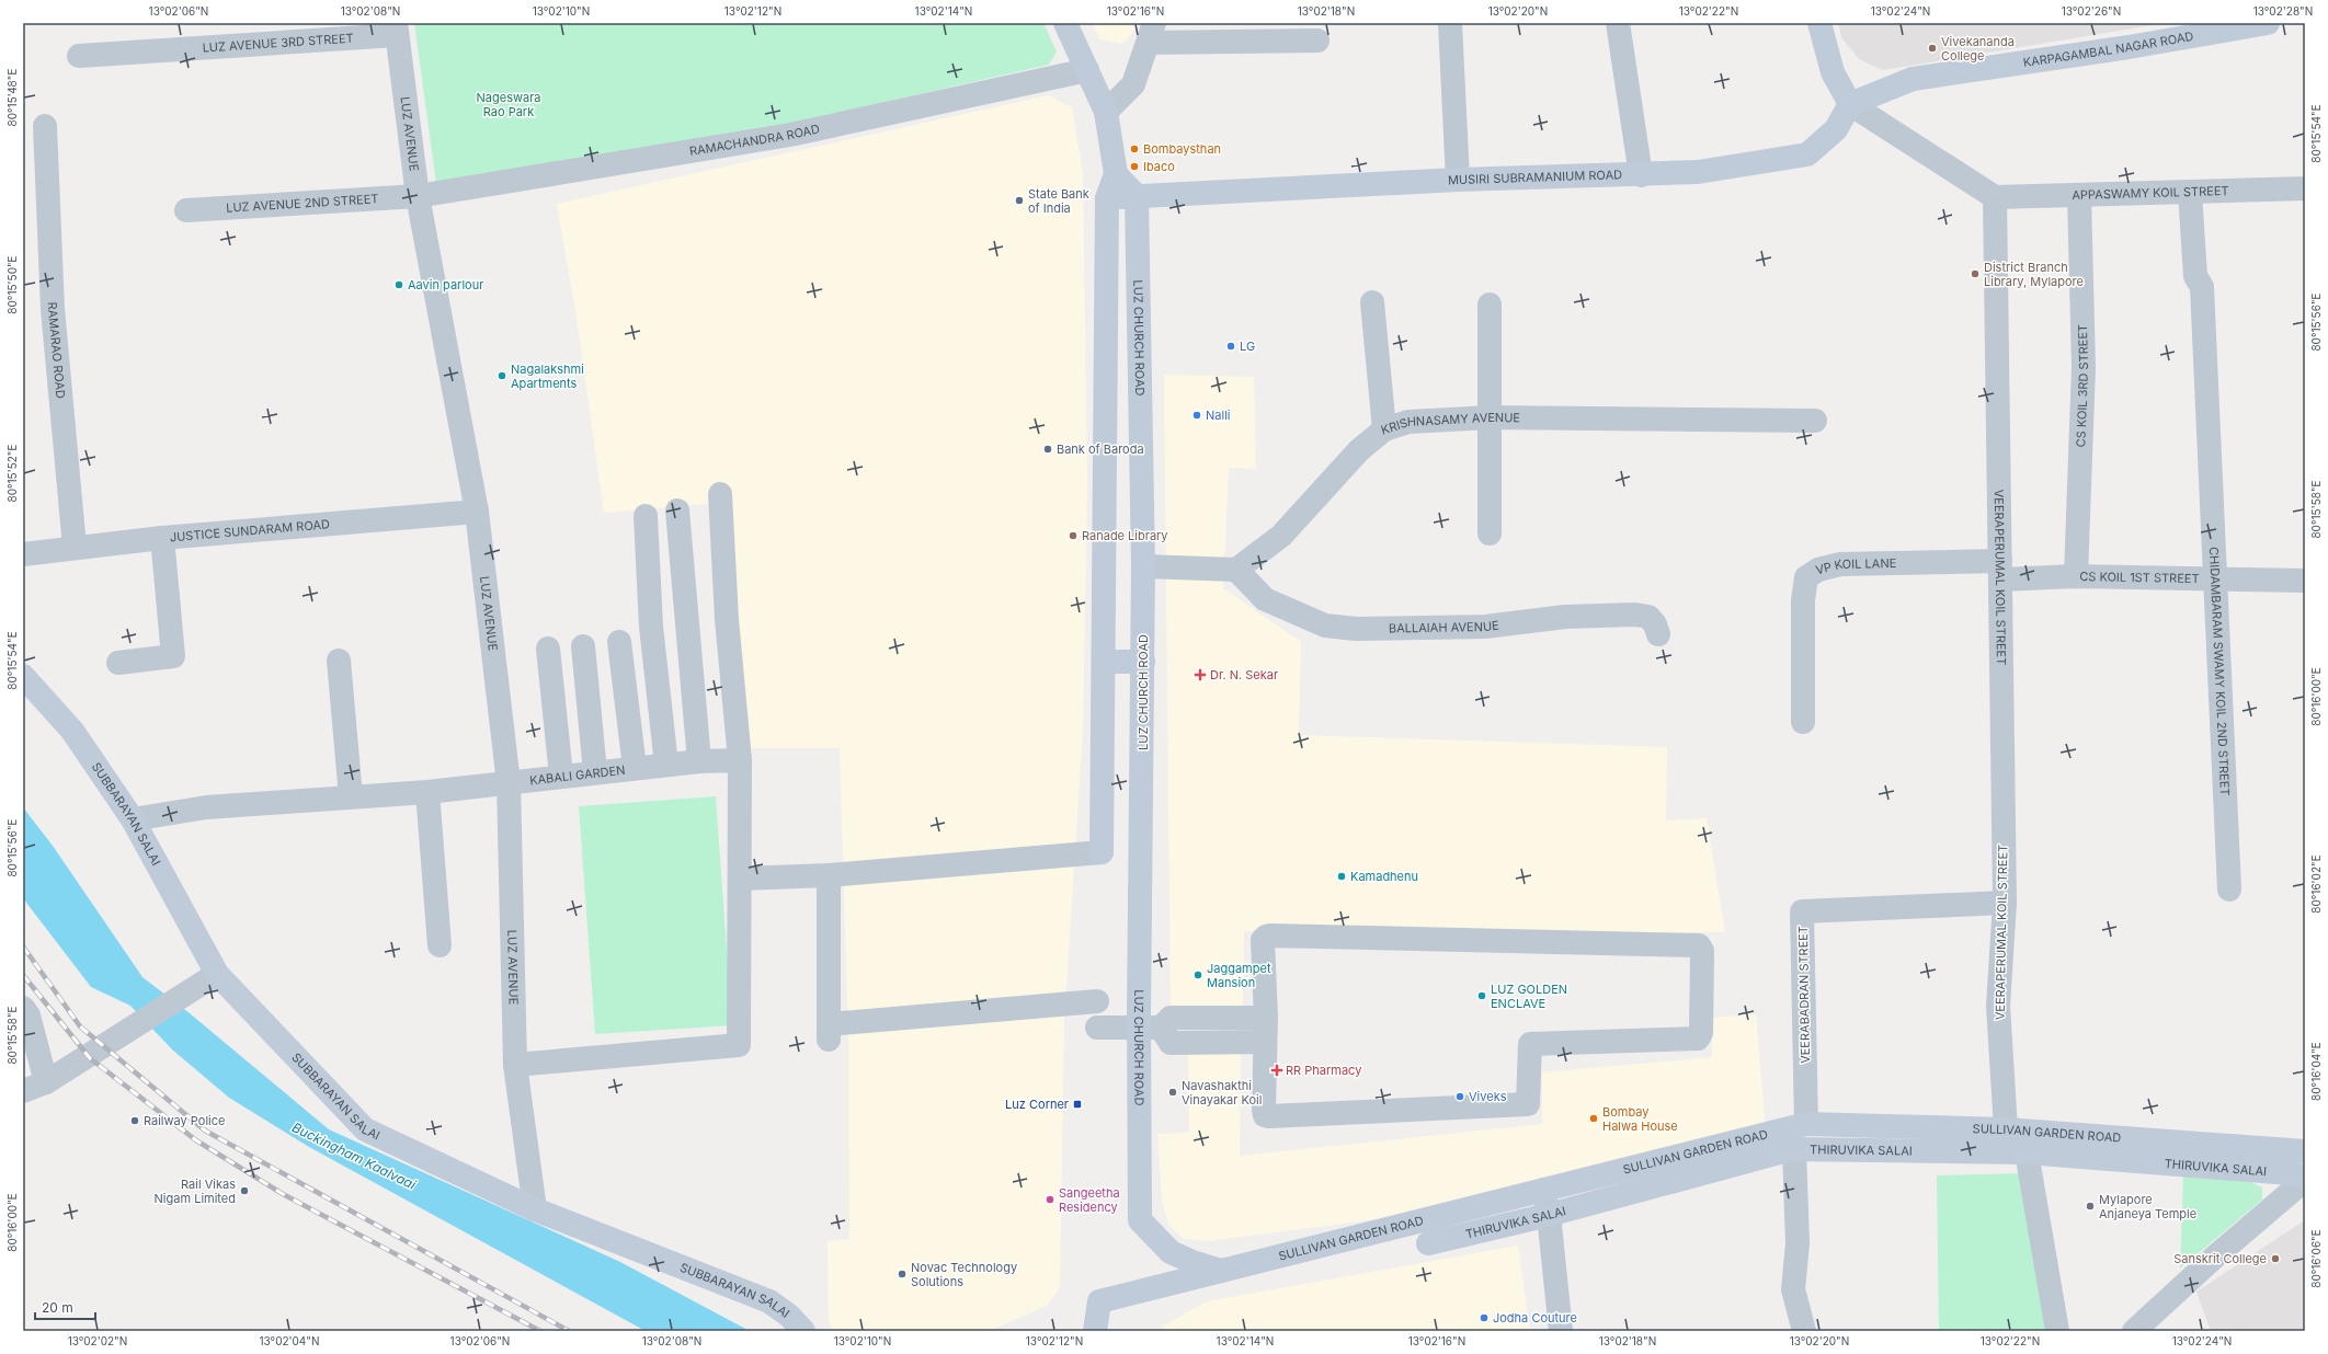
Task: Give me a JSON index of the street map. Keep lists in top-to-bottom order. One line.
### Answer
{"streets":{"main road":["KARPAGAMBAL NAGAR ROAD","MUSIRI SUBRAMANIUM ROAD","LUZ CHURCH ROAD","SUBBARAYAN SALAI","SULLIVAN GARDEN ROAD","THIRUVIKA SALAI"],"street":["LUZ AVENUE 3RD STREET","LUZ AVENUE","RAMACHANDRA ROAD","APPASWAMY KOIL STREET","LUZ AVENUE 2ND STREET","RAMARAO ROAD","CS KOIL 3RD STREET","KRISHNASAMY AVENUE","JUSTICE SUNDARAM ROAD","VP KOIL LANE","VEERAPERUMAL KOIL STREET","CS KOIL 1ST STREET","BALLAIAH AVENUE","CHIDAMBARAM SWAMY KOIL 2ND STREET","KABALI GARDEN","VEERABADRAN STREET"]},"crossings":[["LUZ AVENUE 3RD STREET","LUZ AVENUE"],["KARPAGAMBAL NAGAR ROAD","MUSIRI SUBRAMANIUM ROAD"],["LUZ AVENUE","RAMACHANDRA ROAD"],["LUZ AVENUE","LUZ AVENUE 2ND STREET"],["LUZ AVENUE","JUSTICE SUNDARAM ROAD"],["LUZ AVENUE","KABALI GARDEN"],["LUZ AVENUE","SUBBARAYAN SALAI"],["RAMACHANDRA ROAD","LUZ AVENUE 2ND STREET"],["MUSIRI SUBRAMANIUM ROAD","LUZ CHURCH ROAD"],["APPASWAMY KOIL STREET","CS KOIL 3RD STREET"],["APPASWAMY KOIL STREET","VEERAPERUMAL KOIL STREET"],["APPASWAMY KOIL STREET","CHIDAMBARAM SWAMY KOIL 2ND STREET"],["LUZ CHURCH ROAD","SULLIVAN GARDEN ROAD"],["RAMARAO ROAD","JUSTICE SUNDARAM ROAD"],["CS KOIL 3RD STREET","CS KOIL 1ST STREET"],["KRISHNASAMY AVENUE","BALLAIAH AVENUE"],["VP KOIL LANE","VEERAPERUMAL KOIL STREET"],["VP KOIL LANE","CS KOIL 1ST STREET"],["VEERAPERUMAL KOIL STREET","CS KOIL 1ST STREET"],["VEERAPERUMAL KOIL STREET","VEERABADRAN STREET"],["VEERAPERUMAL KOIL STREET","SULLIVAN GARDEN ROAD"],["CS KOIL 1ST STREET","CHIDAMBARAM SWAMY KOIL 2ND STREET"],["KABALI GARDEN","SUBBARAYAN SALAI"],["VEERABADRAN STREET","SULLIVAN GARDEN ROAD"]],"water":["Buckingham Kaalvaai"],"parks":["Nageswara Rao Park"],"places":{"other":["Vivekananda College","Bombaysthan","Ibaco","State Bank of India","District Branch Library, Mylapore","Aavin parlour","LG","Nagalakshmi Apartments","Nalli","Bank of Baroda","Ranade Library","Kamadhenu","Jaggampet Mansion","LUZ GOLDEN ENCLAVE","Navashakthi Vinayakar Koil","Viveks","Bombay Halwa House","Railway Police","Rail Vikas Nigam Limited","Sangeetha Residency","Mylapore Anjaneya Temple","Sanskrit College","Novac Technology Solutions","Jodha Couture"],"health":["Dr. N. Sekar","RR Pharmacy"],"transit":["Luz Corner"]},"scale_bar":"20 m","coordinates":["13°02'06\"N","13°02'08\"N","13°02'10\"N","13°02'12\"N","13°02'14\"N","13°02'16\"N","13°02'18\"N","13°02'20\"N","13°02'22\"N","13°02'24\"N","13°02'26\"N","13°02'28\"N","80°15'48\"E","80°15'54\"E","80°15'50\"E","80°15'56\"E","80°15'52\"E","80°15'58\"E","80°16'00\"E","80°16'02\"E","80°16'04\"E","80°16'06\"E","13°02'02\"N","13°02'04\"N"]}
